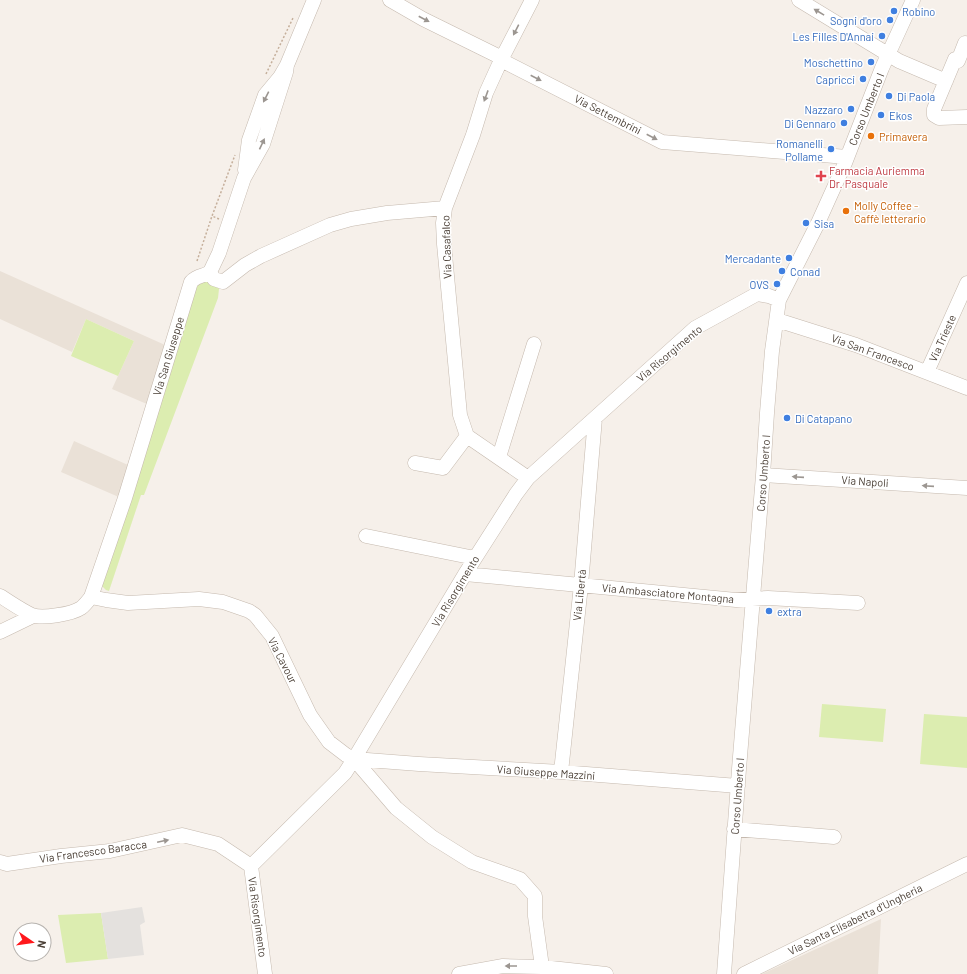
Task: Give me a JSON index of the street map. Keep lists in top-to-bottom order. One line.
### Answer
{"streets":{"street":["Corso Umberto I","Via Settembrini","Via Casafalco","Via Trieste","Via San Francesco","Via Risorgimento","Via San Giuseppe","Via Napoli","Via Ambasciatore Montagna","Via Libertà","Via Cavour","Via Giuseppe Mazzini","Via Francesco Baracca","Via Santa Elisabetta d'Ungheria"]},"crossings":[["Corso Umberto I","Via Settembrini"],["Corso Umberto I","Via San Francesco"],["Corso Umberto I","Via Risorgimento"],["Corso Umberto I","Via Napoli"],["Corso Umberto I","Via Ambasciatore Montagna"],["Corso Umberto I","Via Giuseppe Mazzini"],["Via Settembrini","Via Casafalco"],["Via Trieste","Via San Francesco"],["Via Risorgimento","Via Ambasciatore Montagna"],["Via Risorgimento","Via Libertà"],["Via Risorgimento","Via Cavour"],["Via Risorgimento","Via Giuseppe Mazzini"],["Via Risorgimento","Via Francesco Baracca"],["Via San Giuseppe","Via Cavour"],["Via Ambasciatore Montagna","Via Libertà"],["Via Libertà","Via Giuseppe Mazzini"],["Via Cavour","Via Giuseppe Mazzini"]],"one_way":["Via Settembrini","Via Casafalco","Via Napoli","Via Francesco Baracca"],"places":{"other":["Robino","Sogni d'oro","Les Filles D'Annai","Moschettino","Capricci","Di Paola","Nazzaro","Ekos","Di Gennaro","Primavera","Romanelli Pollame","Molly Coffee - Caffè letterario","Sisa","Mercadante","Conad","OVS","Di Catapano","extra"],"health":["Farmacia Auriemma Dr. Pasquale"]},"north":"right"}
